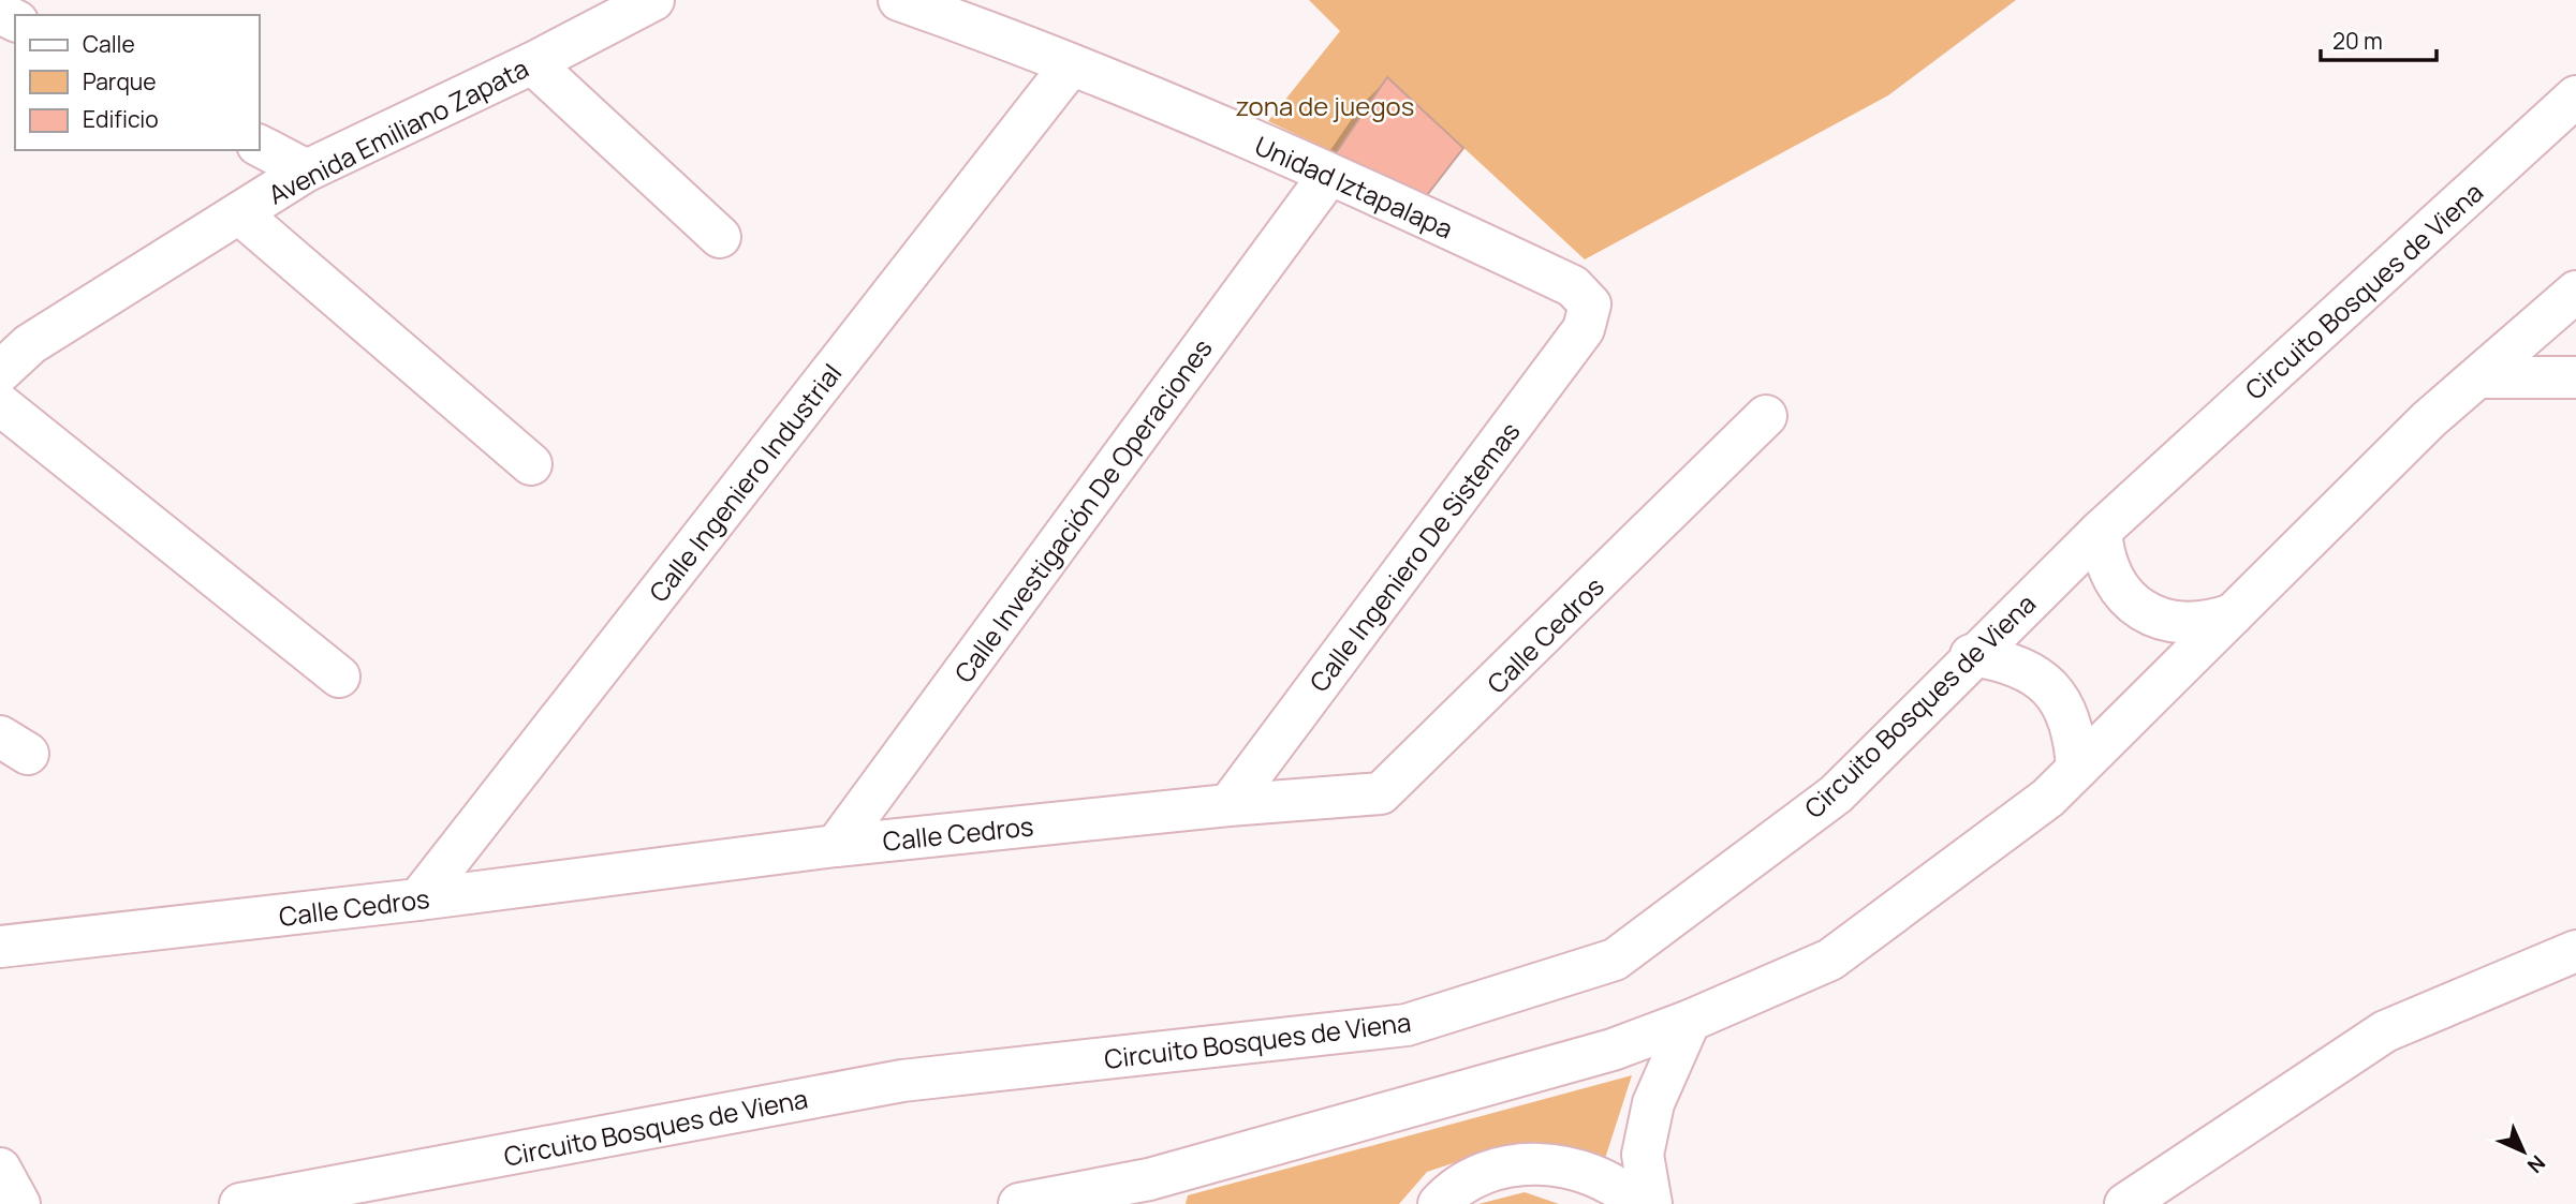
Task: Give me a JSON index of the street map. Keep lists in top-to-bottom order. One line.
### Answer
{"streets":{"street":["Avenida Emiliano Zapata","Unidad Iztapalapa","Circuito Bosques de Viena","Calle Ingeniero Industrial","Calle Investigación De Operaciones","Calle Ingeniero De Sistemas","Calle Cedros"]},"crossings":[["Unidad Iztapalapa","Calle Ingeniero Industrial"],["Unidad Iztapalapa","Calle Investigación De Operaciones"],["Unidad Iztapalapa","Calle Ingeniero De Sistemas"],["Calle Ingeniero Industrial","Calle Cedros"],["Calle Investigación De Operaciones","Calle Cedros"],["Calle Ingeniero De Sistemas","Calle Cedros"]],"parks":["zona de juegos"],"legend":["Calle","Parque","Edificio"],"scale_bar":"20 m","north":"bottom right"}
